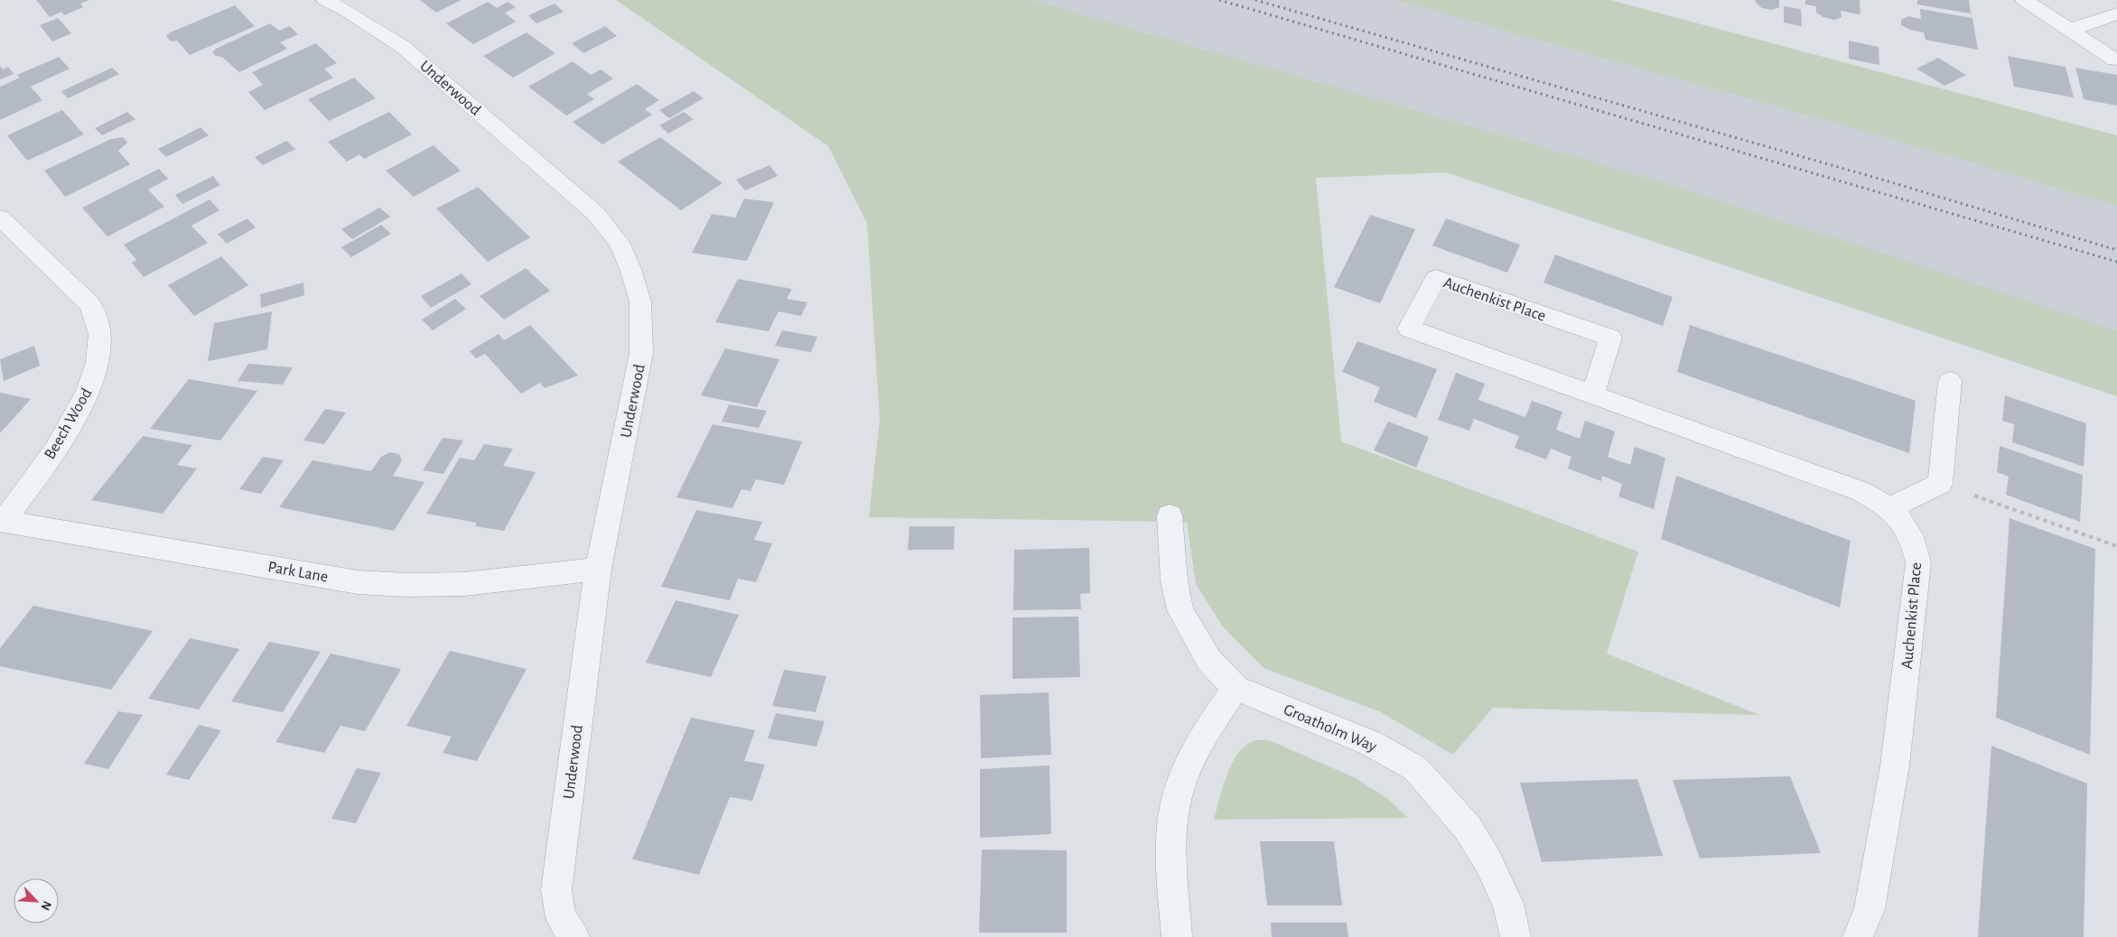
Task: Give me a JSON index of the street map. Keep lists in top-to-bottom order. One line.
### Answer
{"streets":{"street":["Underwood","Auchenkist Place","Beech Wood","Park Lane","Groatholm Way"]},"crossings":[["Underwood","Park Lane"],["Beech Wood","Park Lane"]],"north":"bottom right"}
